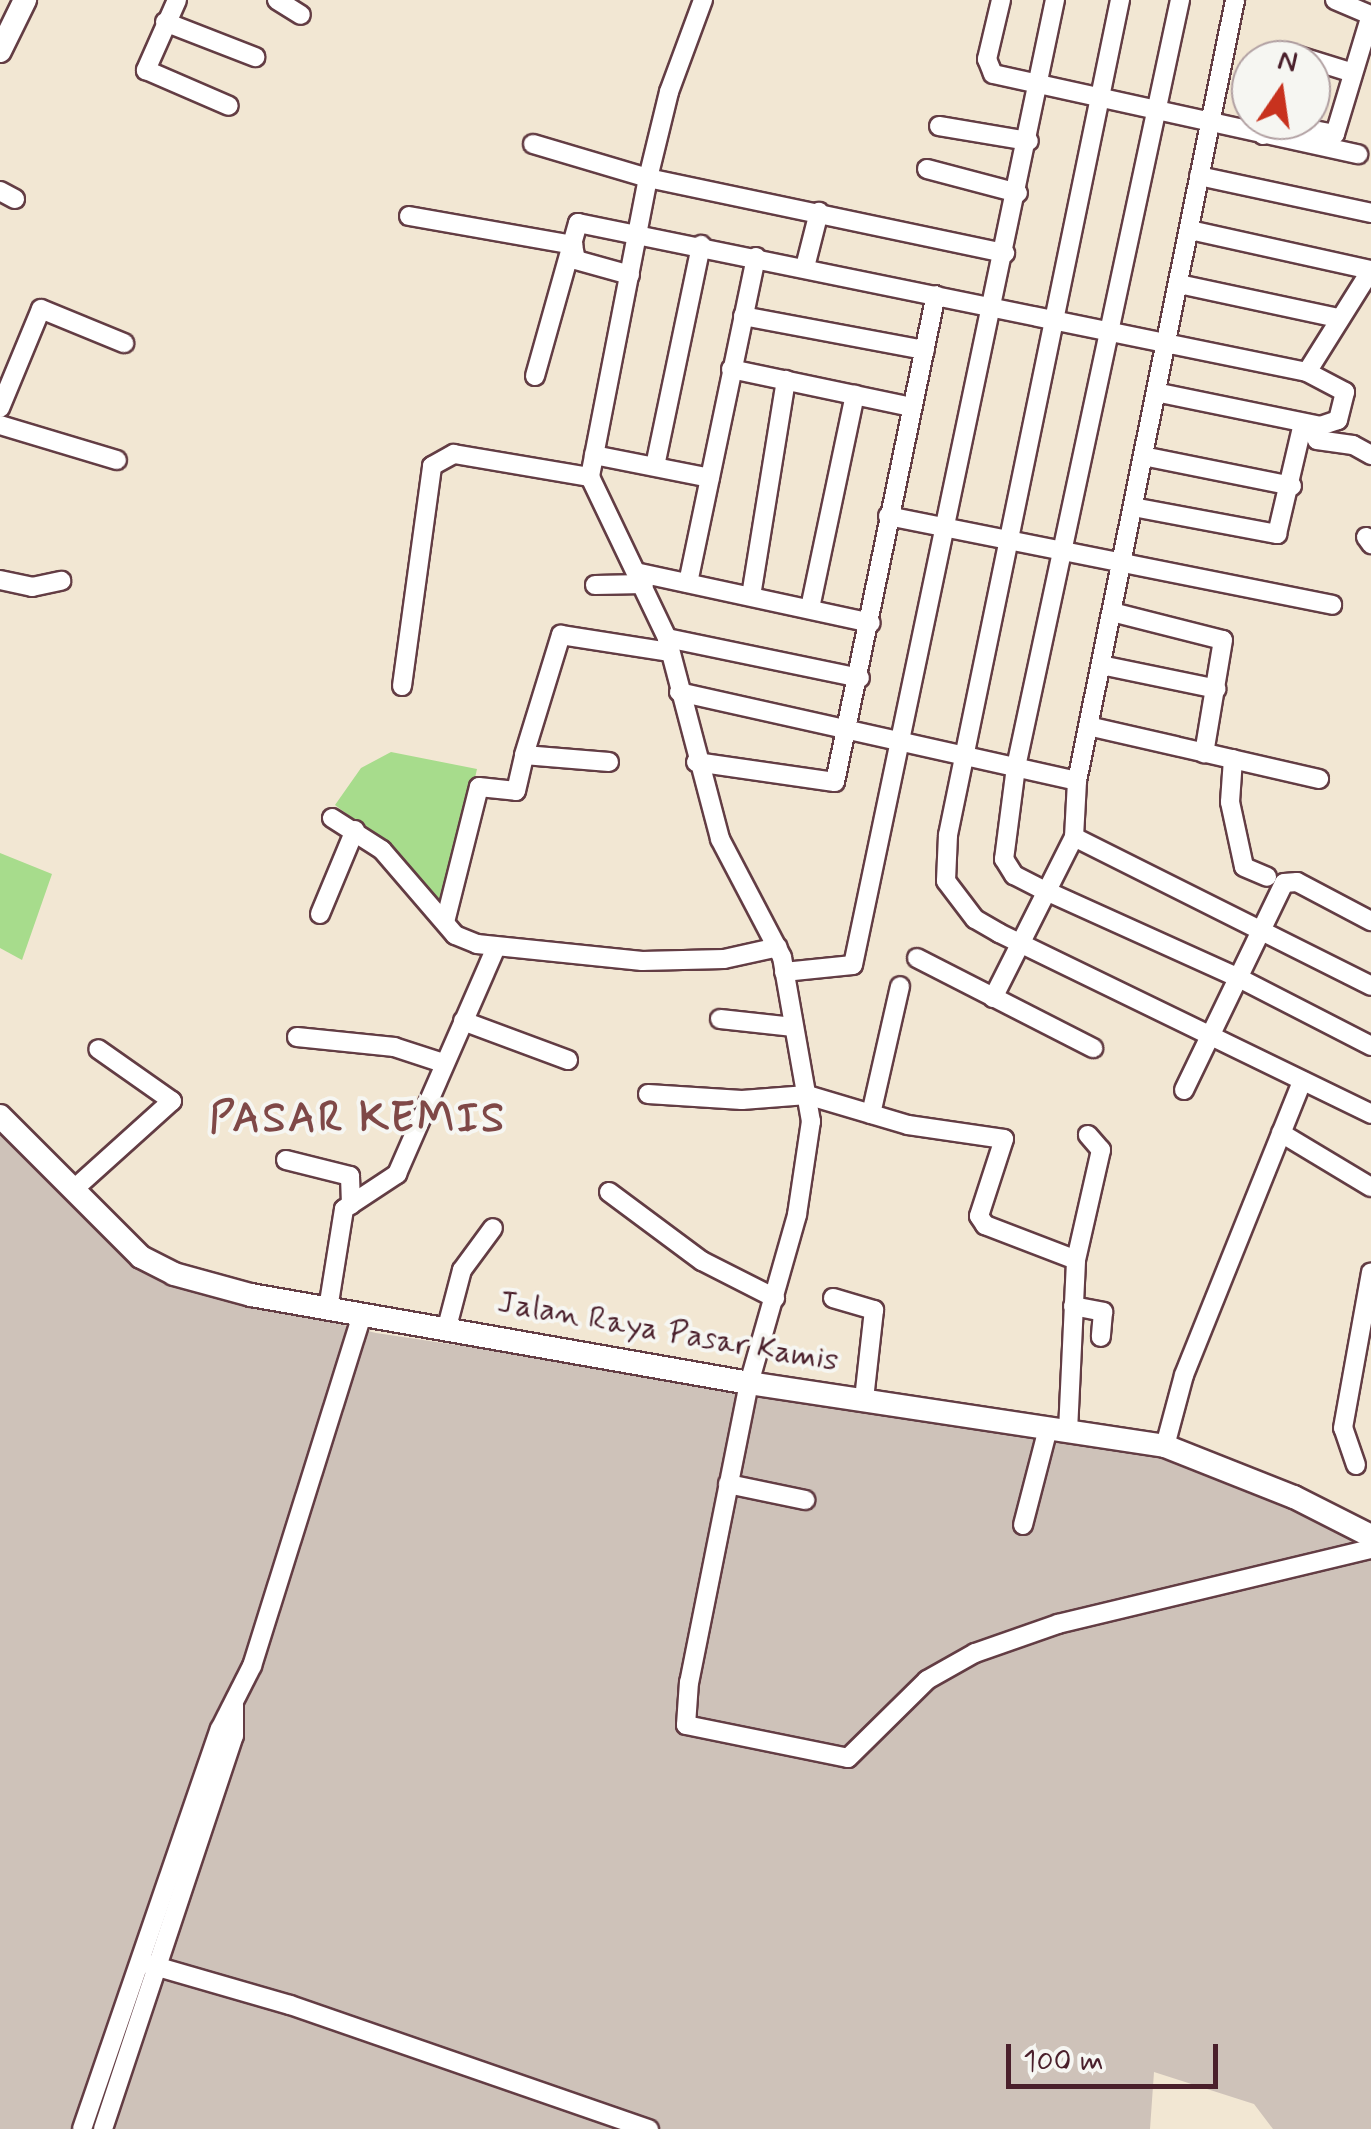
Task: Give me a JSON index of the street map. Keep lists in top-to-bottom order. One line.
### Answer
{"streets":{"main road":["Jalan Raya Pasar Kamis"]},"districts":["PASAR KEMIS"],"scale_bar":"100 m","north":"top"}
